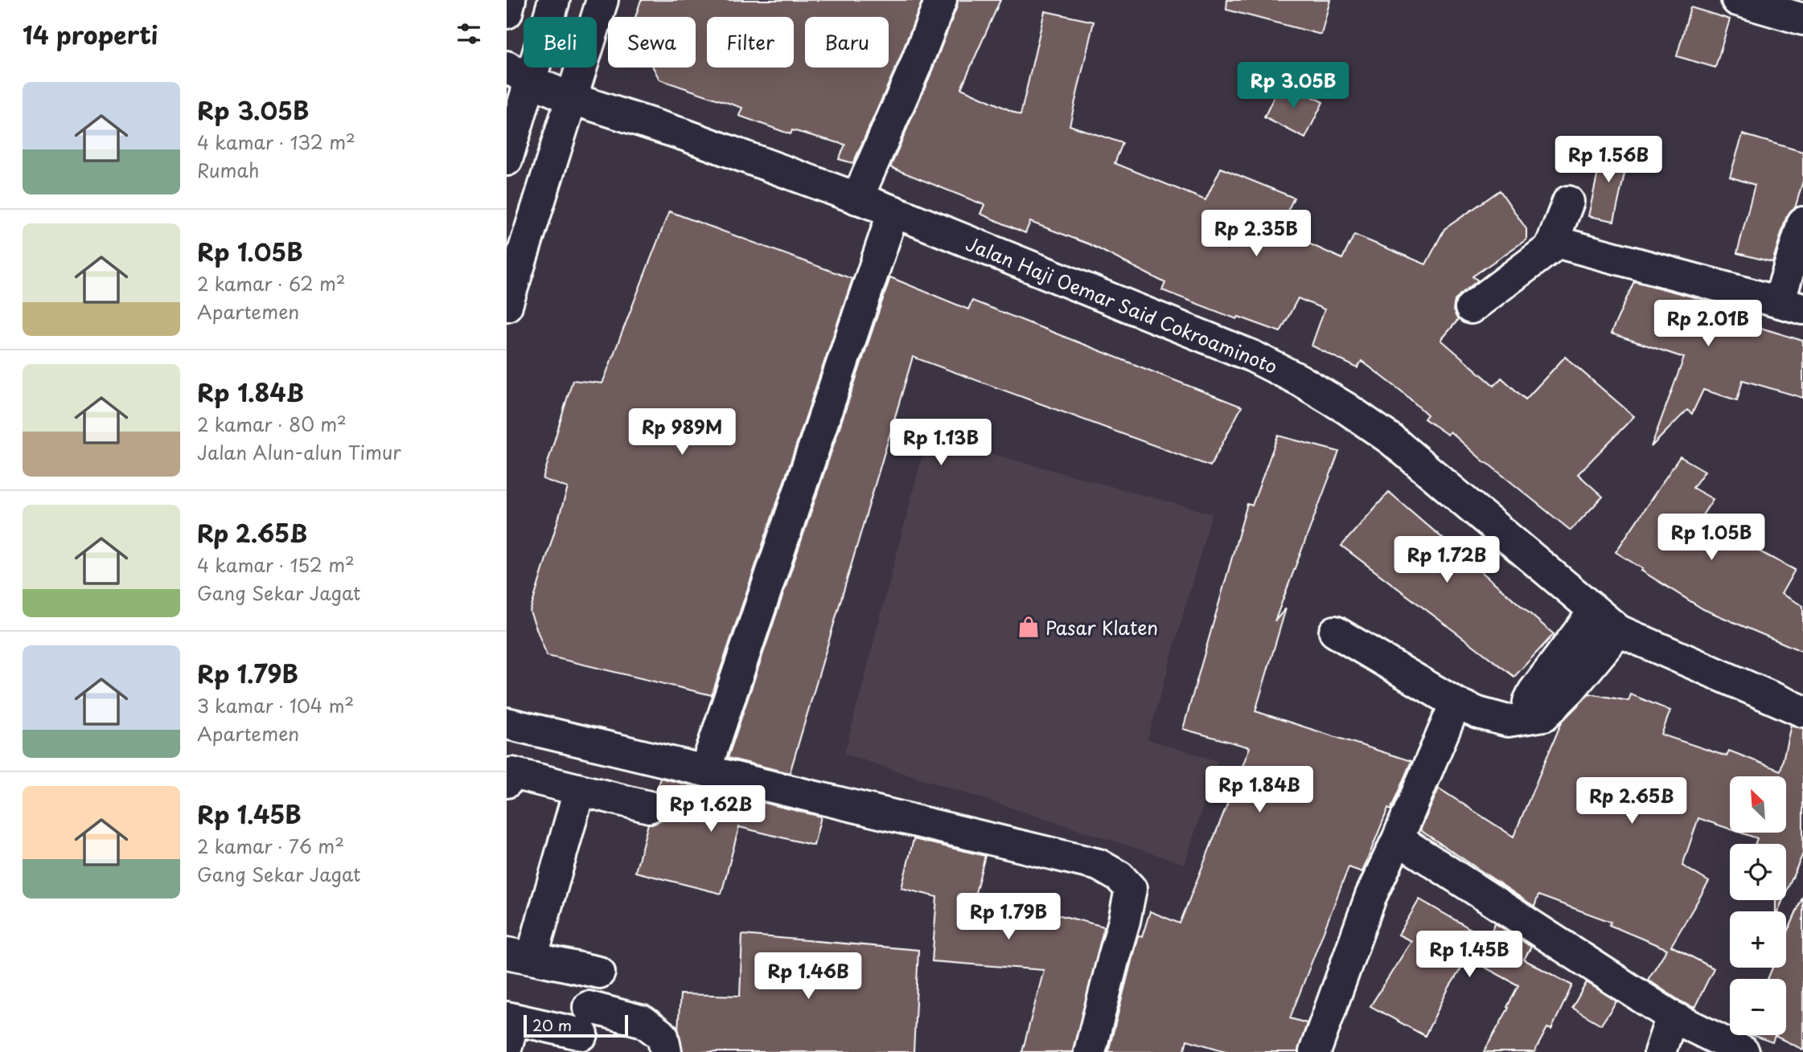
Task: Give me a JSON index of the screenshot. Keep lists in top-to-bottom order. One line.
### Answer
{"streets":{"street":["Jalan Haji Oemar Said Cokroaminoto"]},"places":{"shop":["Pasar Klaten"]},"scale_bar":"20 m","north":"top left","page":{"heading":"14 properti","chip":["Beli","Sewa","Filter","Baru"],"price":["Rp 3.05B","Rp 1.56B","Rp 2.35B","Rp 2.01B","Rp 989M","Rp 1.13B","Rp 1.05B","Rp 1.72B","Rp 1.84B","Rp 2.65B","Rp 1.62B","Rp 1.79B","Rp 1.45B","Rp 1.46B"],"list":[{"name":"Rp 3.05B","note":"4 kamar · 132 m² · Rumah"},{"name":"Rp 1.05B","note":"2 kamar · 62 m² · Apartemen"},{"name":"Rp 1.84B","note":"2 kamar · 80 m² · Jalan Alun-alun Timur"},{"name":"Rp 2.65B","note":"4 kamar · 152 m² · Gang Sekar Jagat"},{"name":"Rp 1.79B","note":"3 kamar · 104 m² · Apartemen"},{"name":"Rp 1.45B","note":"2 kamar · 76 m² · Gang Sekar Jagat"}],"map_buttons":["+","−"],"scale":"20 m"}}
